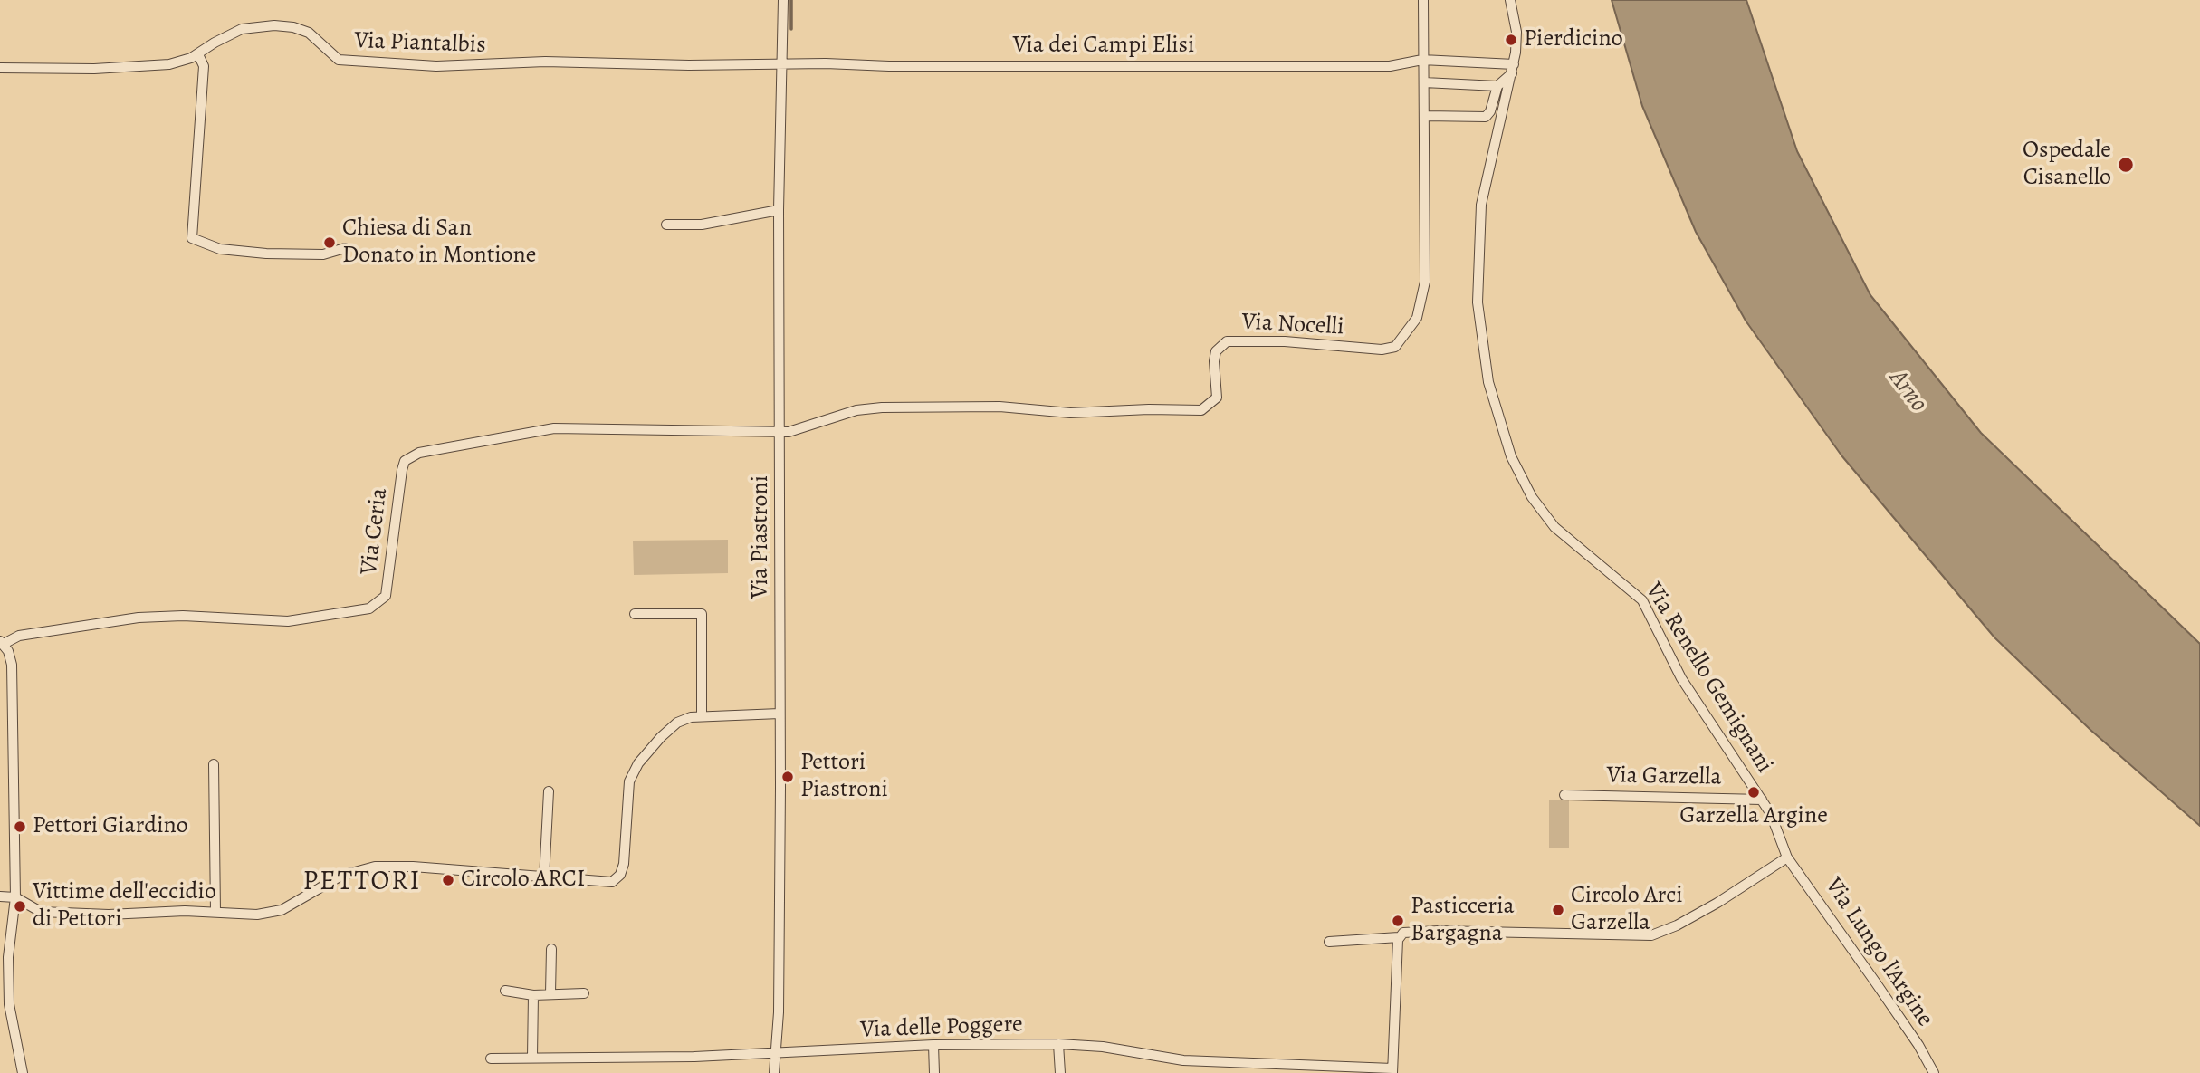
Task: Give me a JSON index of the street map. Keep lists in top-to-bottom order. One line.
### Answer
{"streets":{"street":["Via Piantalbis","Via dei Campi Elisi","Via Nocelli","Via Ceria","Via Piastroni","Via Renello Gemignani","Via Garzella","Via Lungo l'Argine","Via delle Poggere"]},"crossings":[["Via Piantalbis","Via dei Campi Elisi"],["Via Piantalbis","Via Piastroni"],["Via dei Campi Elisi","Via Nocelli"],["Via dei Campi Elisi","Via Piastroni"],["Via Nocelli","Via Ceria"],["Via Nocelli","Via Piastroni"],["Via Ceria","Via Piastroni"],["Via Piastroni","Via delle Poggere"],["Via Renello Gemignani","Via Garzella"],["Via Renello Gemignani","Via Lungo l'Argine"]],"districts":["PETTORI"],"water":["Arno"],"places":["Pierdicino","Ospedale Cisanello","Chiesa di San Donato in Montione","Pettori Piastroni","Garzella Argine","Pettori Giardino","Circolo ARCI","Vittime dell'eccidio di Pettori","Circolo Arci Garzella","Pasticceria Bargagna"]}
